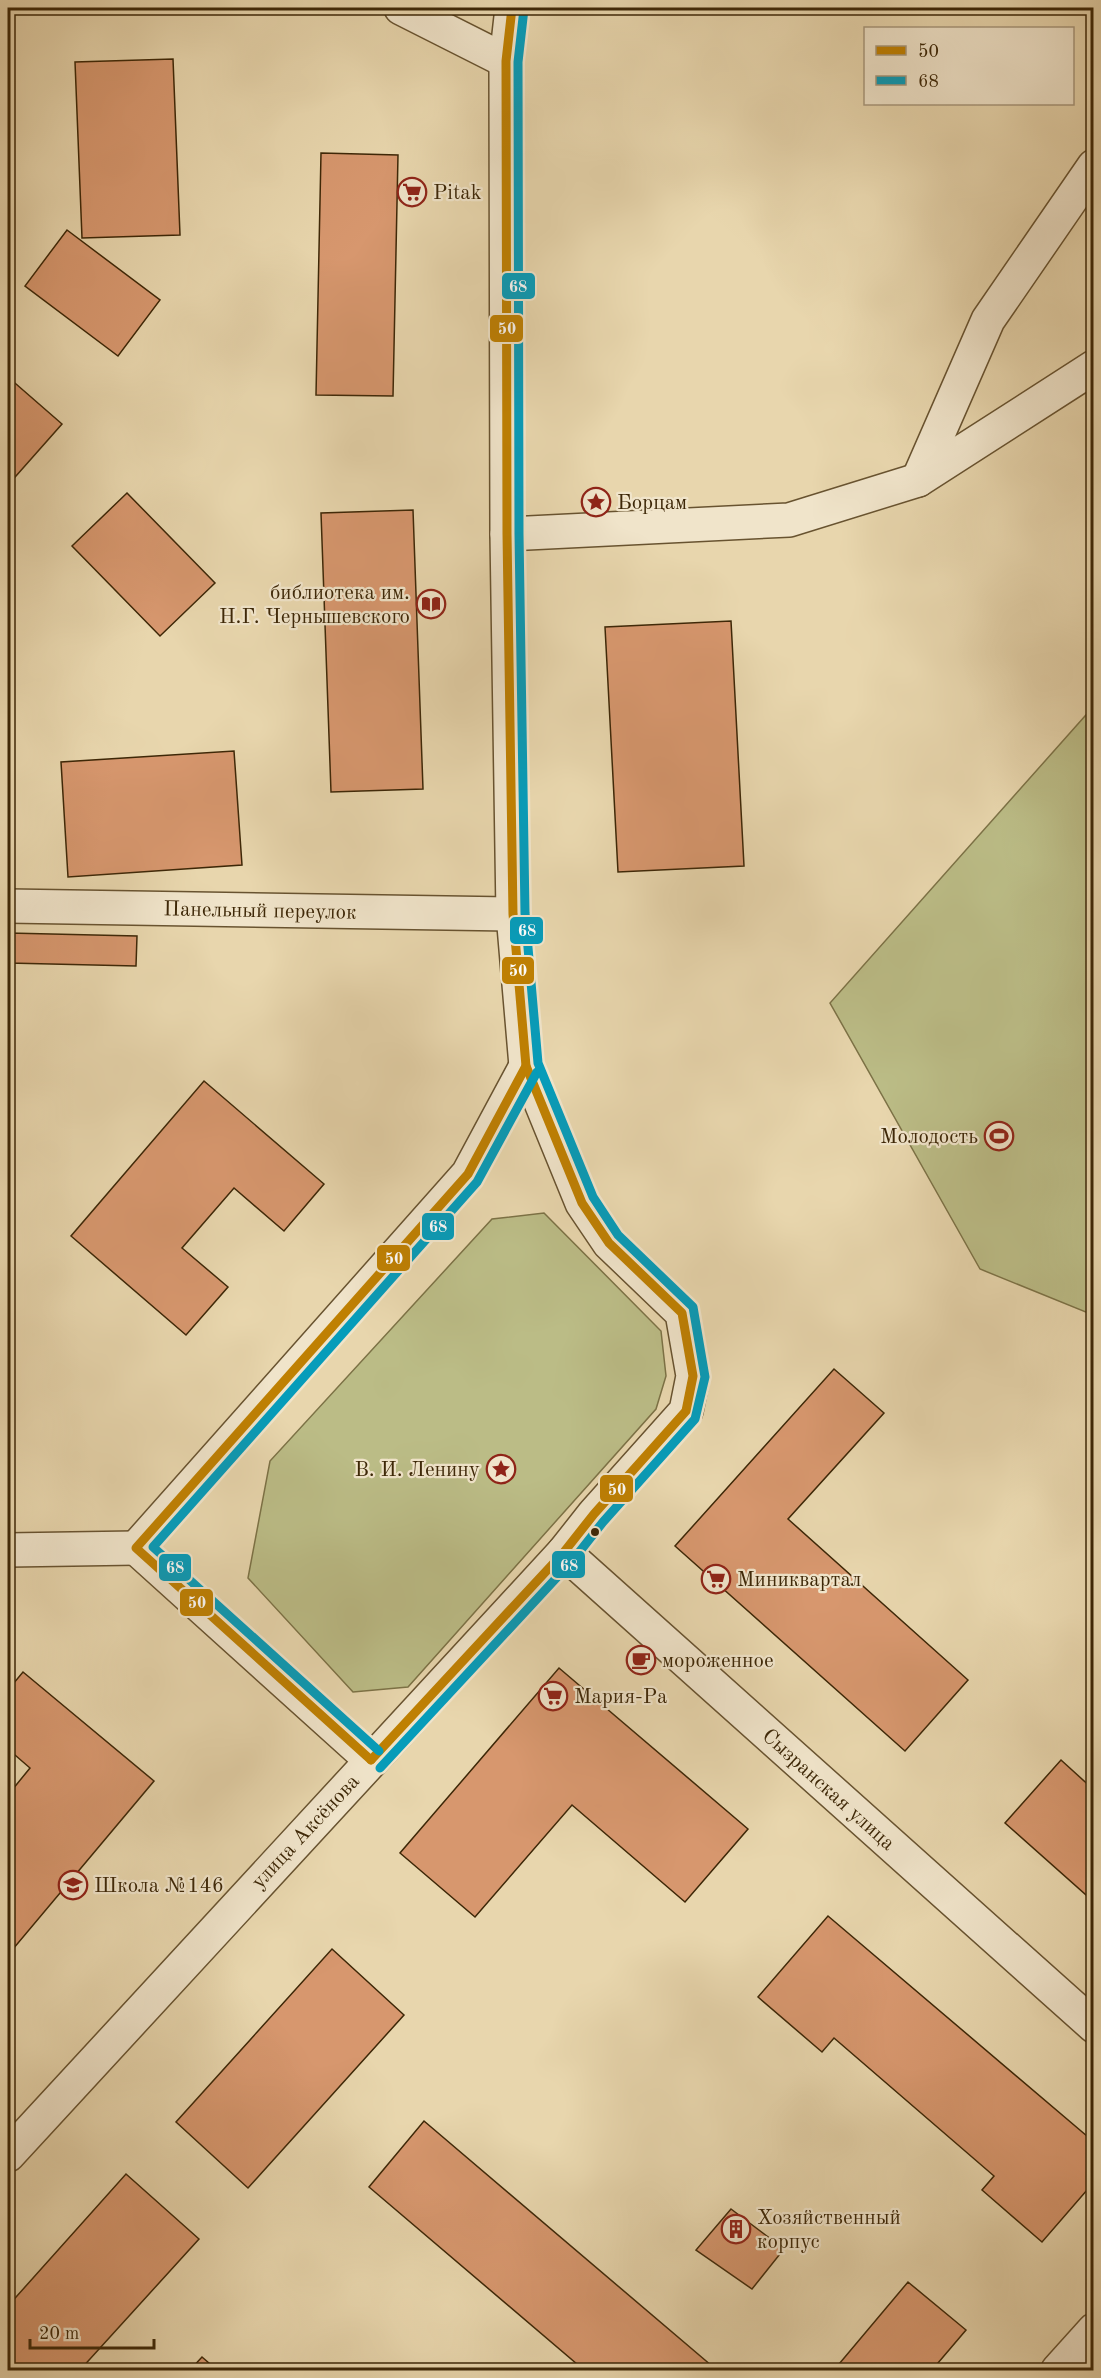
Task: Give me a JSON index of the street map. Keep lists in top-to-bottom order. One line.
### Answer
{"streets":{"street":["Панельный переулок","Сызранская улица","улица Аксёнова"]},"crossings":[["Панельный переулок","улица Аксёнова"],["Сызранская улица","улица Аксёнова"]],"places":{"supermarket":["Pitak","Миниквартал","Мария-Ра"],"place":["Борцам","В. И. Ленину"],"library":["библиотека им. Н.Г. Чернышевского"],"sports":["Молодость"],"cafe":["мороженное"],"school or university":["Школа №146"],"building":["Хозяйственный корпус"]},"lines":["transit line 50","transit line 68"],"legend":["50","68"],"scale_bar":"20 m"}
